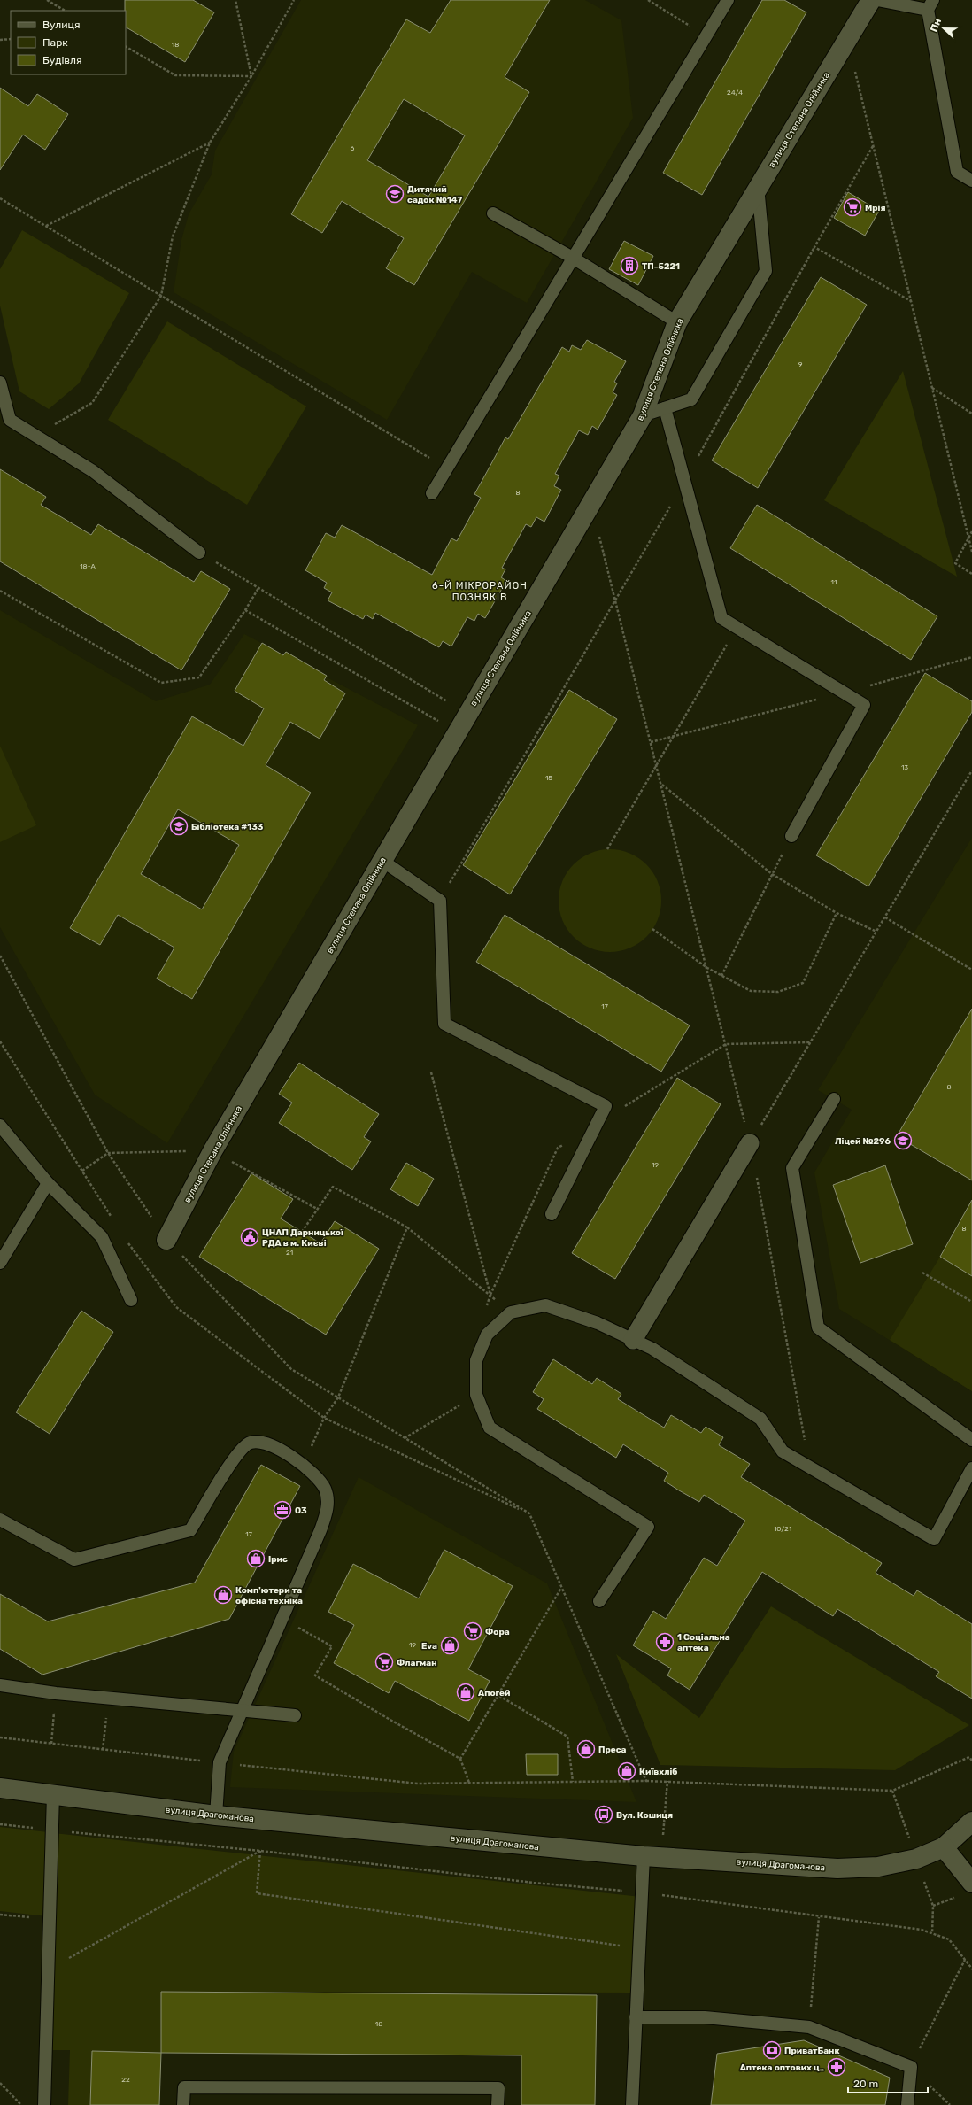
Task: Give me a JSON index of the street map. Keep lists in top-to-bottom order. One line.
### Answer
{"streets":{"street":["вулиця Степана Олійника","вулиця Драгоманова"]},"districts":["6-Й МІКРОРАЙОН ПОЗНЯКІВ"],"places":{"school or university":["Дитячий садок №147","Бібліотека #133","Ліцей №296"],"supermarket":["Мрія","Фора","Флагман"],"building":["ТП-5221"],"public building":["ЦНАП Дарницької РДА в м. Києві"],"office":["O3"],"shop":["Ірис","Комп'ютери та офісна техніка","Eva","Апогей","Преса","Київхліб"],"pharmacy":["1 Соціальна аптека","Аптека оптових ц‥"],"bus stop":["Вул. Кошиця"],"bank":["ПриватБанк"]},"house_numbers":["18","24/4","6","9","8","18-А","11","13","15","17","8","19","8","21","10/21","17","19","18","22"],"legend":["Вулиця","Парк","Будівля"],"scale_bar":"20 m","north":"left"}
